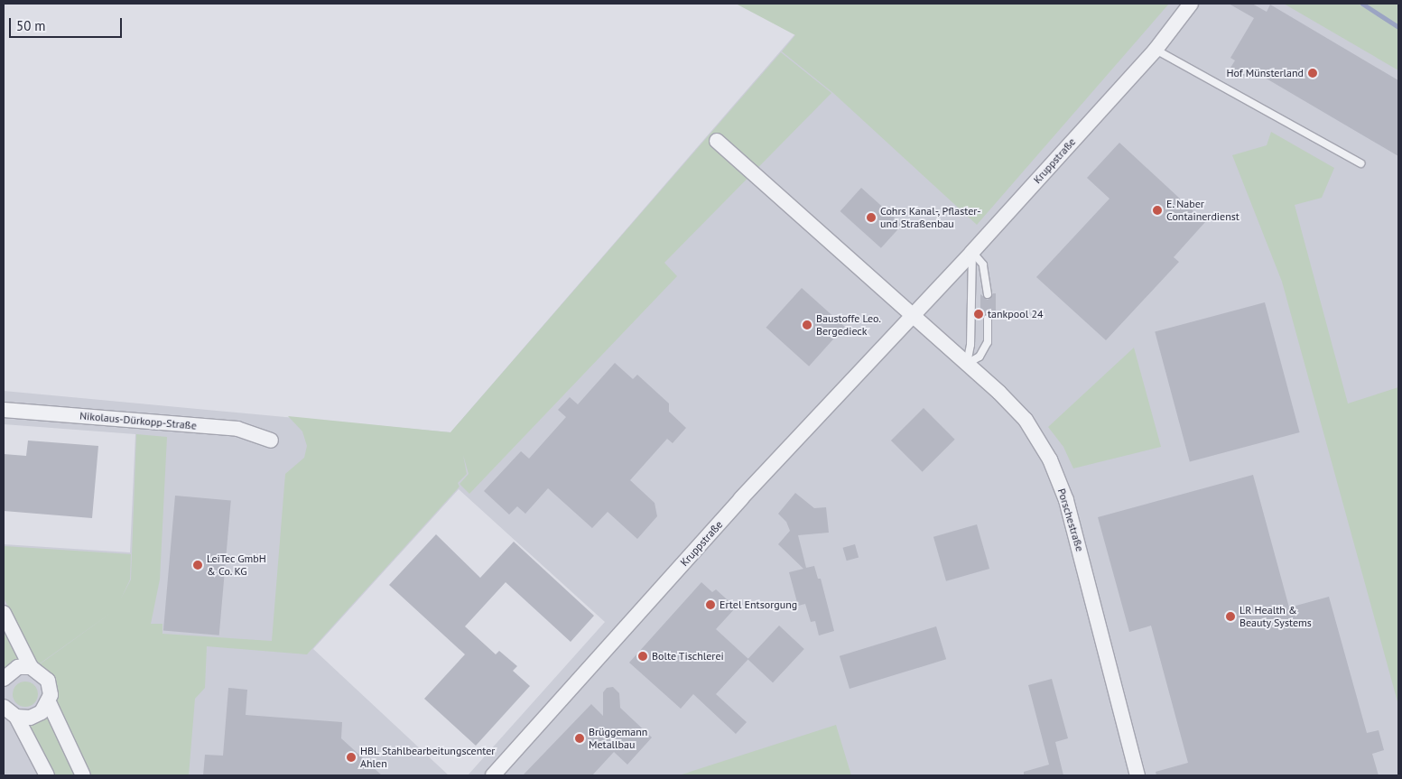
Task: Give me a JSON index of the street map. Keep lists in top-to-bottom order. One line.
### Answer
{"streets":{"street":["Kruppstraße","Nikolaus-Dürkopp-Straße","Porschestraße"]},"crossings":[["Kruppstraße","Porschestraße"]],"places":["Hof Münsterland","E. Naber Containerdienst","Cohrs Kanal-, Pflaster- und Straßenbau","tankpool 24","Baustoffe Leo. Bergedieck","LeiTec GmbH & Co. KG","Ertel Entsorgung","LR Health & Beauty Systems","Bolte Tischlerei","Brüggemann Metallbau","HBL Stahlbearbeitungscenter Ahlen"],"scale_bar":"50 m"}
